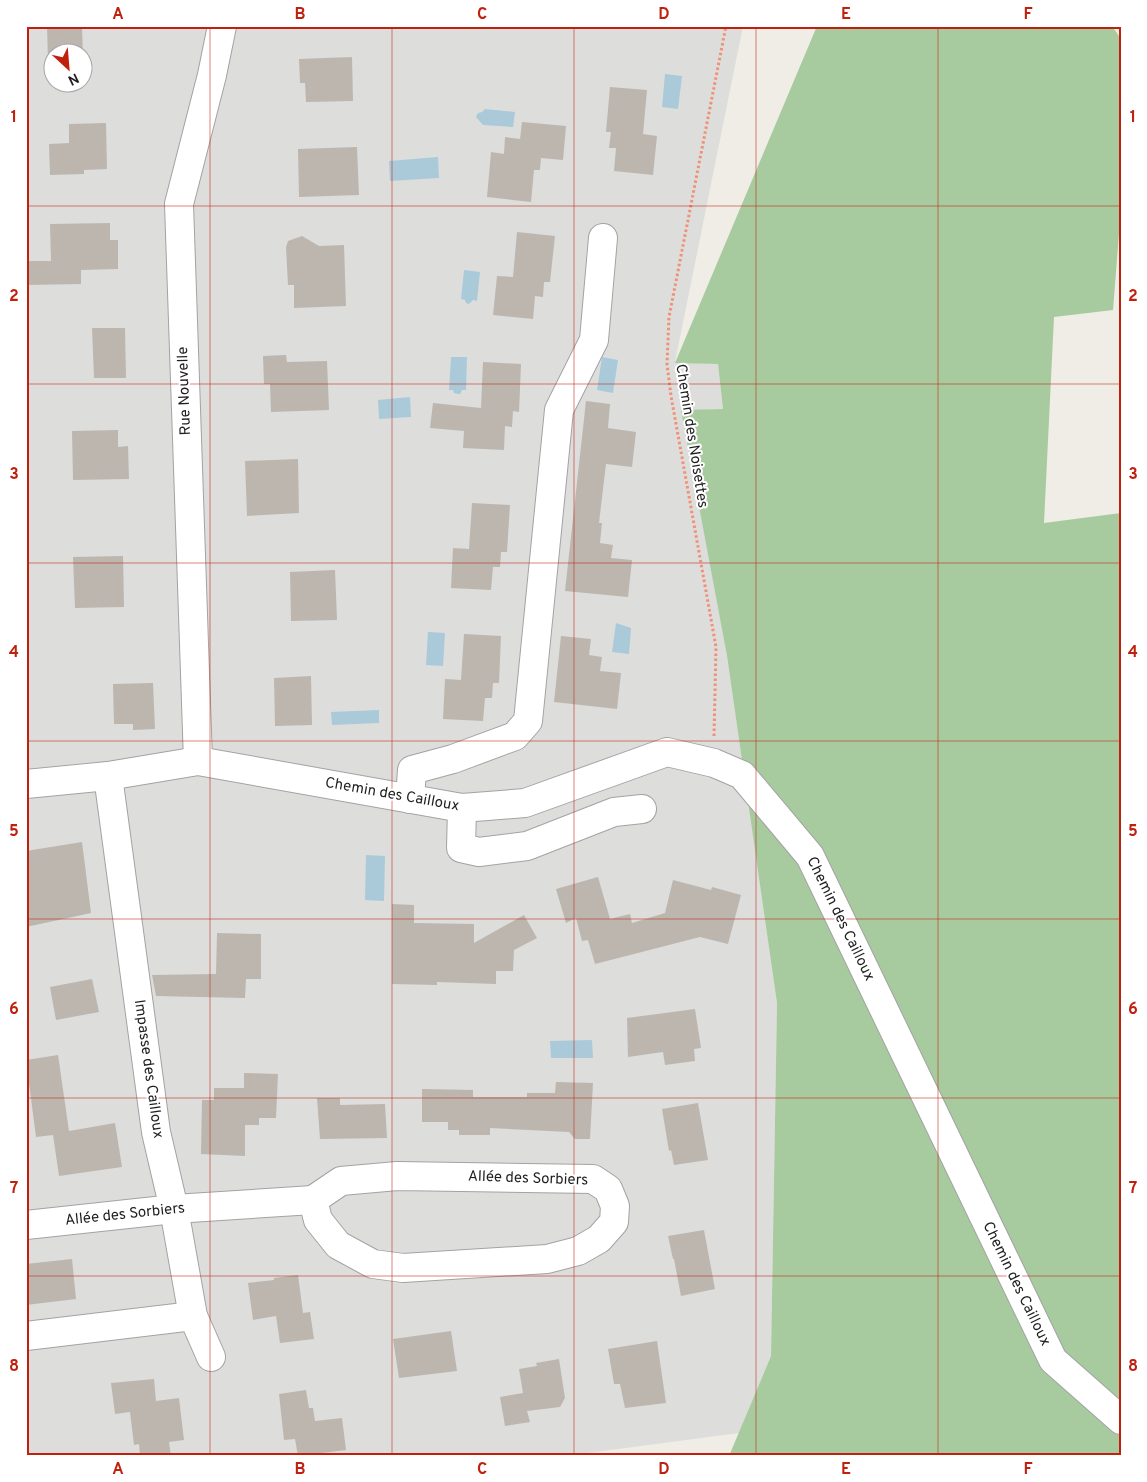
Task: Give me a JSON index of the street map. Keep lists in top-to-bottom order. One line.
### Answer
{"streets":{"street":["Rue Nouvelle","Chemin des Cailloux","Impasse des Cailloux","Allée des Sorbiers"],"path":["Chemin des Noisettes"]},"crossings":[["Rue Nouvelle","Chemin des Cailloux"],["Chemin des Noisettes","Chemin des Cailloux"],["Chemin des Cailloux","Impasse des Cailloux"],["Impasse des Cailloux","Allée des Sorbiers"]],"north":"bottom right","grid":{"columns":["A","B","C","D","E","F"],"rows":["1","2","3","4","5","6","7","8"]}}
